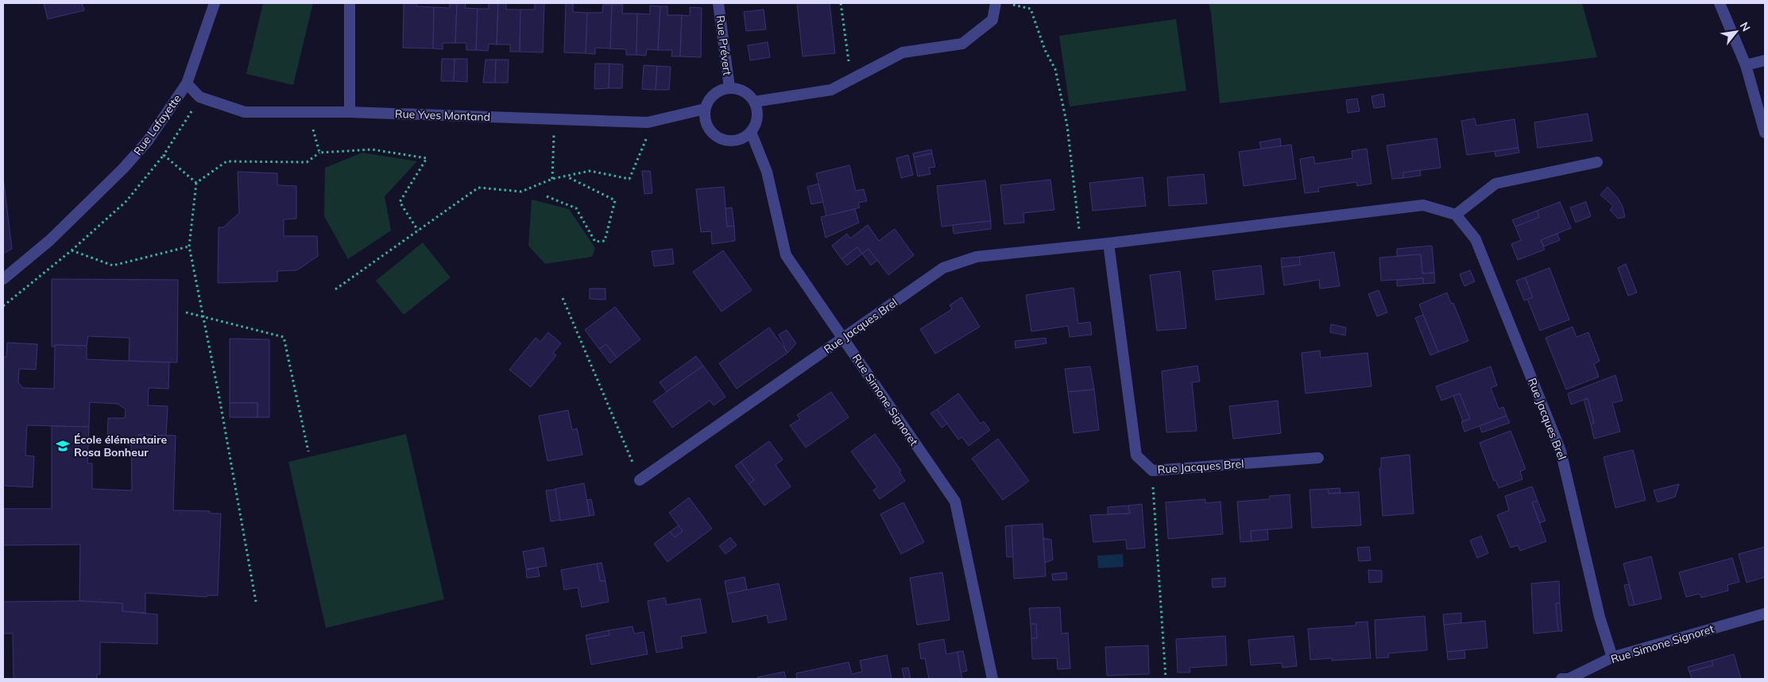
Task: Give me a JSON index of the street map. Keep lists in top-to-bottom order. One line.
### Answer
{"streets":{"street":["Rue Prévert","Rue Yves Montand","Rue Lafayette","Rue Jacques Brel","Rue Simone Signoret"]},"crossings":[["Rue Prévert","Rue Yves Montand"],["Rue Prévert","Rue Simone Signoret"],["Rue Yves Montand","Rue Lafayette"],["Rue Yves Montand","Rue Simone Signoret"],["Rue Jacques Brel","Rue Simone Signoret"]],"places":{"school or university":["École élémentaire Rosa Bonheur"]},"north":"top right"}
